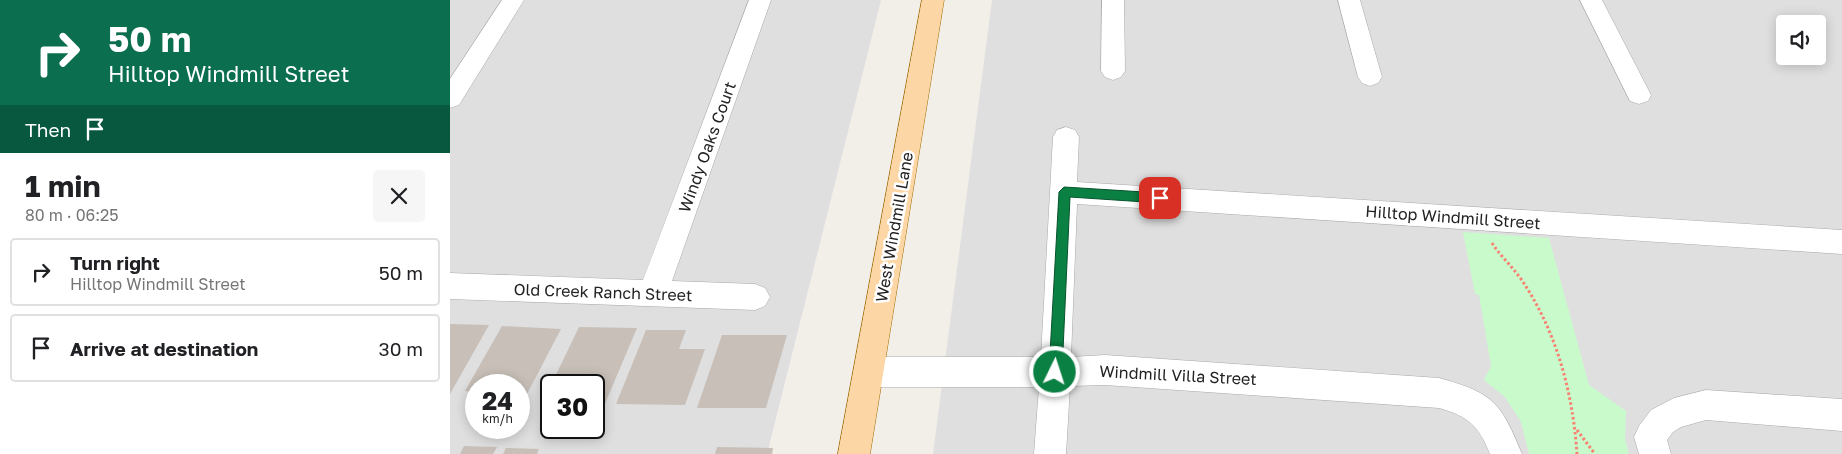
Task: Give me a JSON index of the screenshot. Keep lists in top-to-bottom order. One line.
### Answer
{"streets":{"main road":["West Windmill Lane"],"street":["Windy Oaks Court","Hilltop Windmill Street","Old Creek Ranch Street","Windmill Villa Street"]},"crossings":[["Windy Oaks Court","Old Creek Ranch Street"],["West Windmill Lane","Windmill Villa Street"]],"page":{"turn":["50 m","Hilltop Windmill Street"],"then":"Then","heading":["1 min","80 m · 06:25"],"list":[{"name":"Turn right","note":"Hilltop Windmill Street","value":"50 m"},{"name":"Arrive at destination","value":"30 m"}],"speed":"24 km/h","limit":"30"}}
